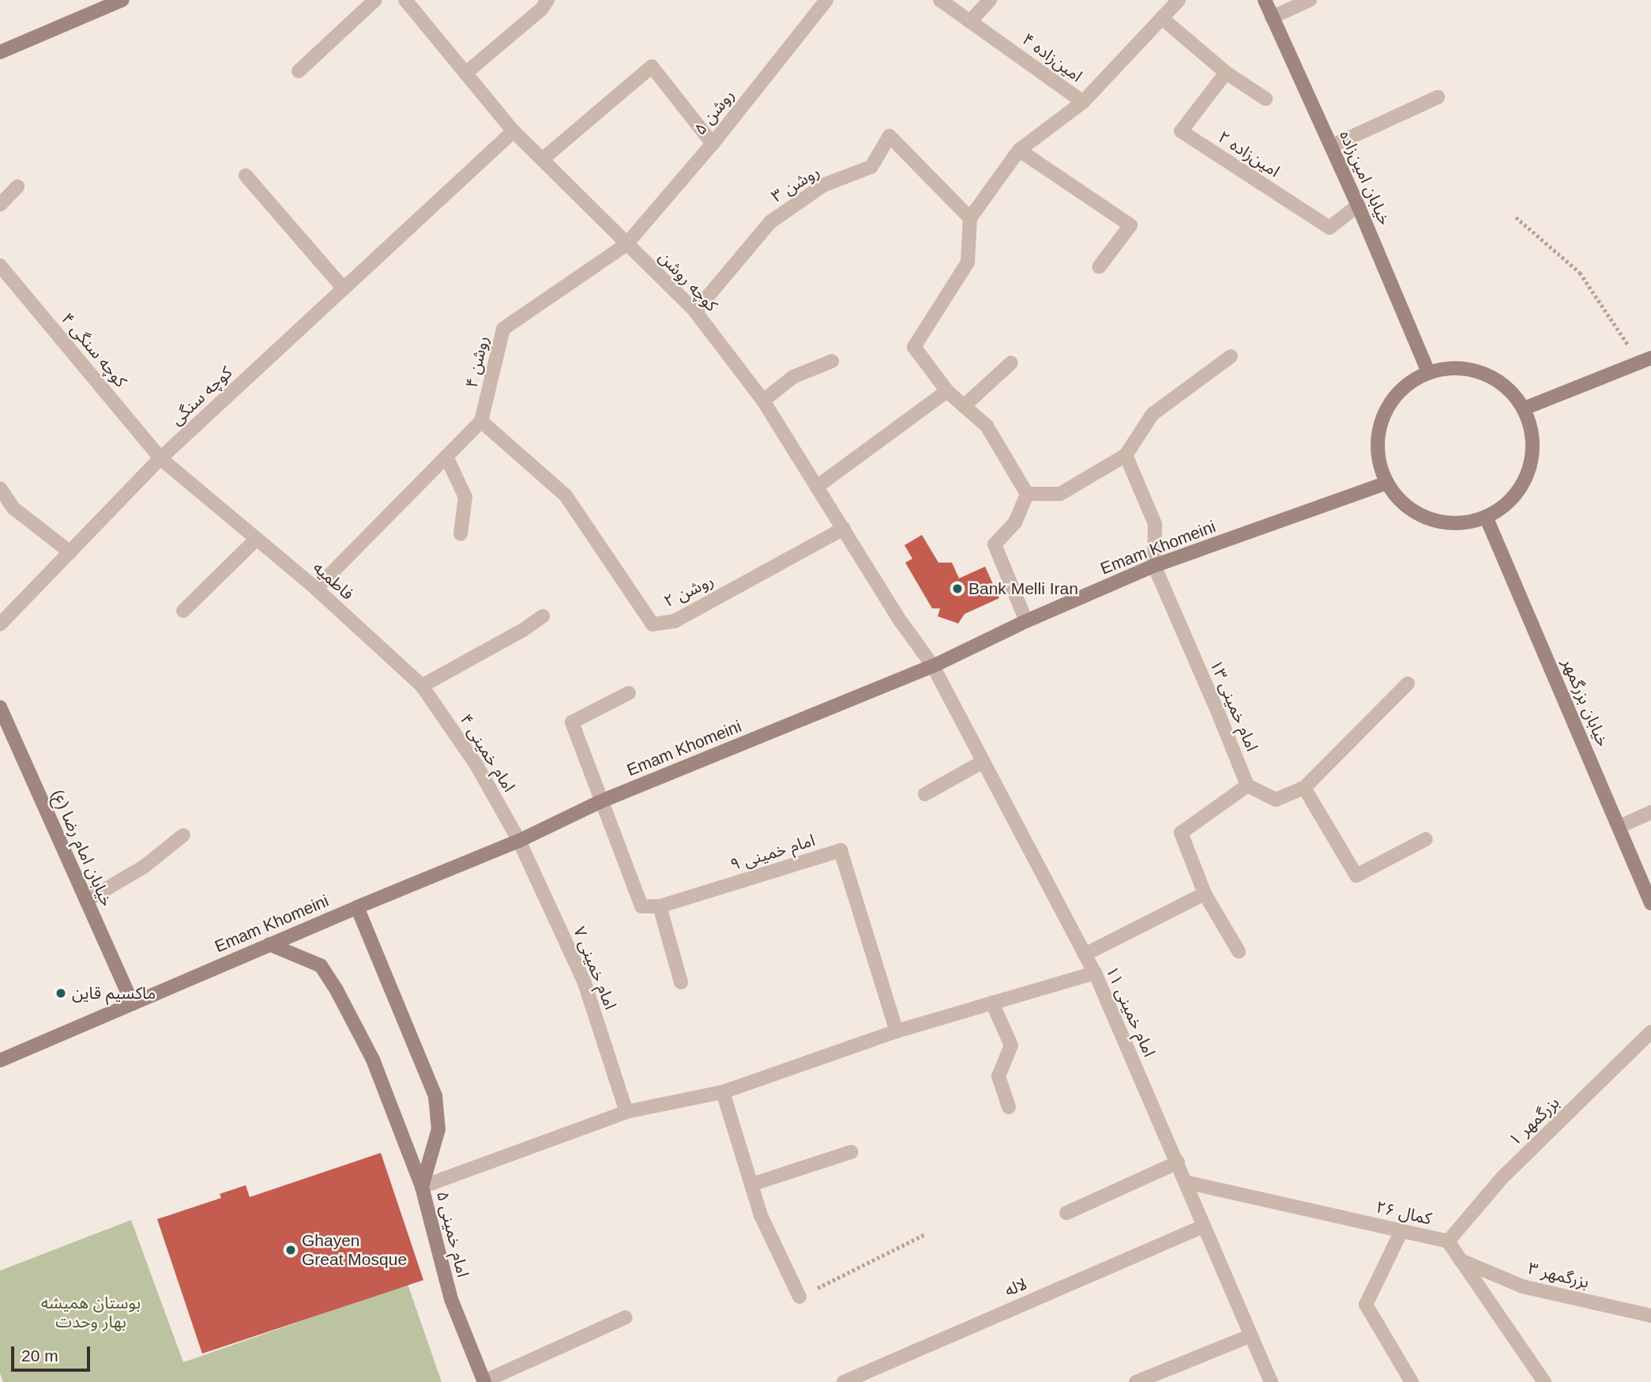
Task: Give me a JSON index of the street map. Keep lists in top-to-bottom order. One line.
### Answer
{"streets":{"main road":["خیابان امین‌زاده","Emam Khomeini","خیابان بزرگمهر","خیابان امام رضا (ع)","امام خمینی ۵"],"street":["امین‌زاده ۴","روشن ۵","امین‌زاده ۲","روشن ۳","کوچه روشن","کوچه سنگی ۴","روشن ۴","کوچه سنگی","فاطمیه","روشن ۲","امام خمینی ۱۳","امام خمینی ۴","امام خمینی ۹","امام خمینی ۷","امام خمینی ۱۱","بزرگمهر ۱","کمال ۲۶","بزرگمهر ۳","لاله"]},"crossings":[["روشن ۵","کوچه روشن"],["روشن ۵","روشن ۴"],["امین‌زاده ۲","خیابان امین‌زاده"],["خیابان امین‌زاده","Emam Khomeini"],["خیابان امین‌زاده","خیابان بزرگمهر"],["روشن ۳","کوچه روشن"],["کوچه روشن","روشن ۴"],["کوچه روشن","کوچه سنگی"],["کوچه روشن","Emam Khomeini"],["کوچه روشن","روشن ۲"],["کوچه روشن","امام خمینی ۱۱"],["کوچه سنگی ۴","کوچه سنگی"],["کوچه سنگی ۴","فاطمیه"],["روشن ۴","روشن ۲"],["Emam Khomeini","خیابان بزرگمهر"],["Emam Khomeini","امام خمینی ۱۳"],["Emam Khomeini","امام خمینی ۴"],["Emam Khomeini","خیابان امام رضا (ع)"],["Emam Khomeini","امام خمینی ۷"],["Emam Khomeini","امام خمینی ۱۱"],["Emam Khomeini","امام خمینی ۵"],["فاطمیه","امام خمینی ۴"],["امام خمینی ۴","امام خمینی ۷"],["امام خمینی ۱۱","کمال ۲۶"],["امام خمینی ۱۱","لاله"],["بزرگمهر ۱","کمال ۲۶"],["کمال ۲۶","بزرگمهر ۳"]],"parks":["بوستان همیشه بهار وحدت"],"places":["Bank Melli Iran","ماکسیم قاین","Ghayen Great Mosque"],"scale_bar":"20 m"}
